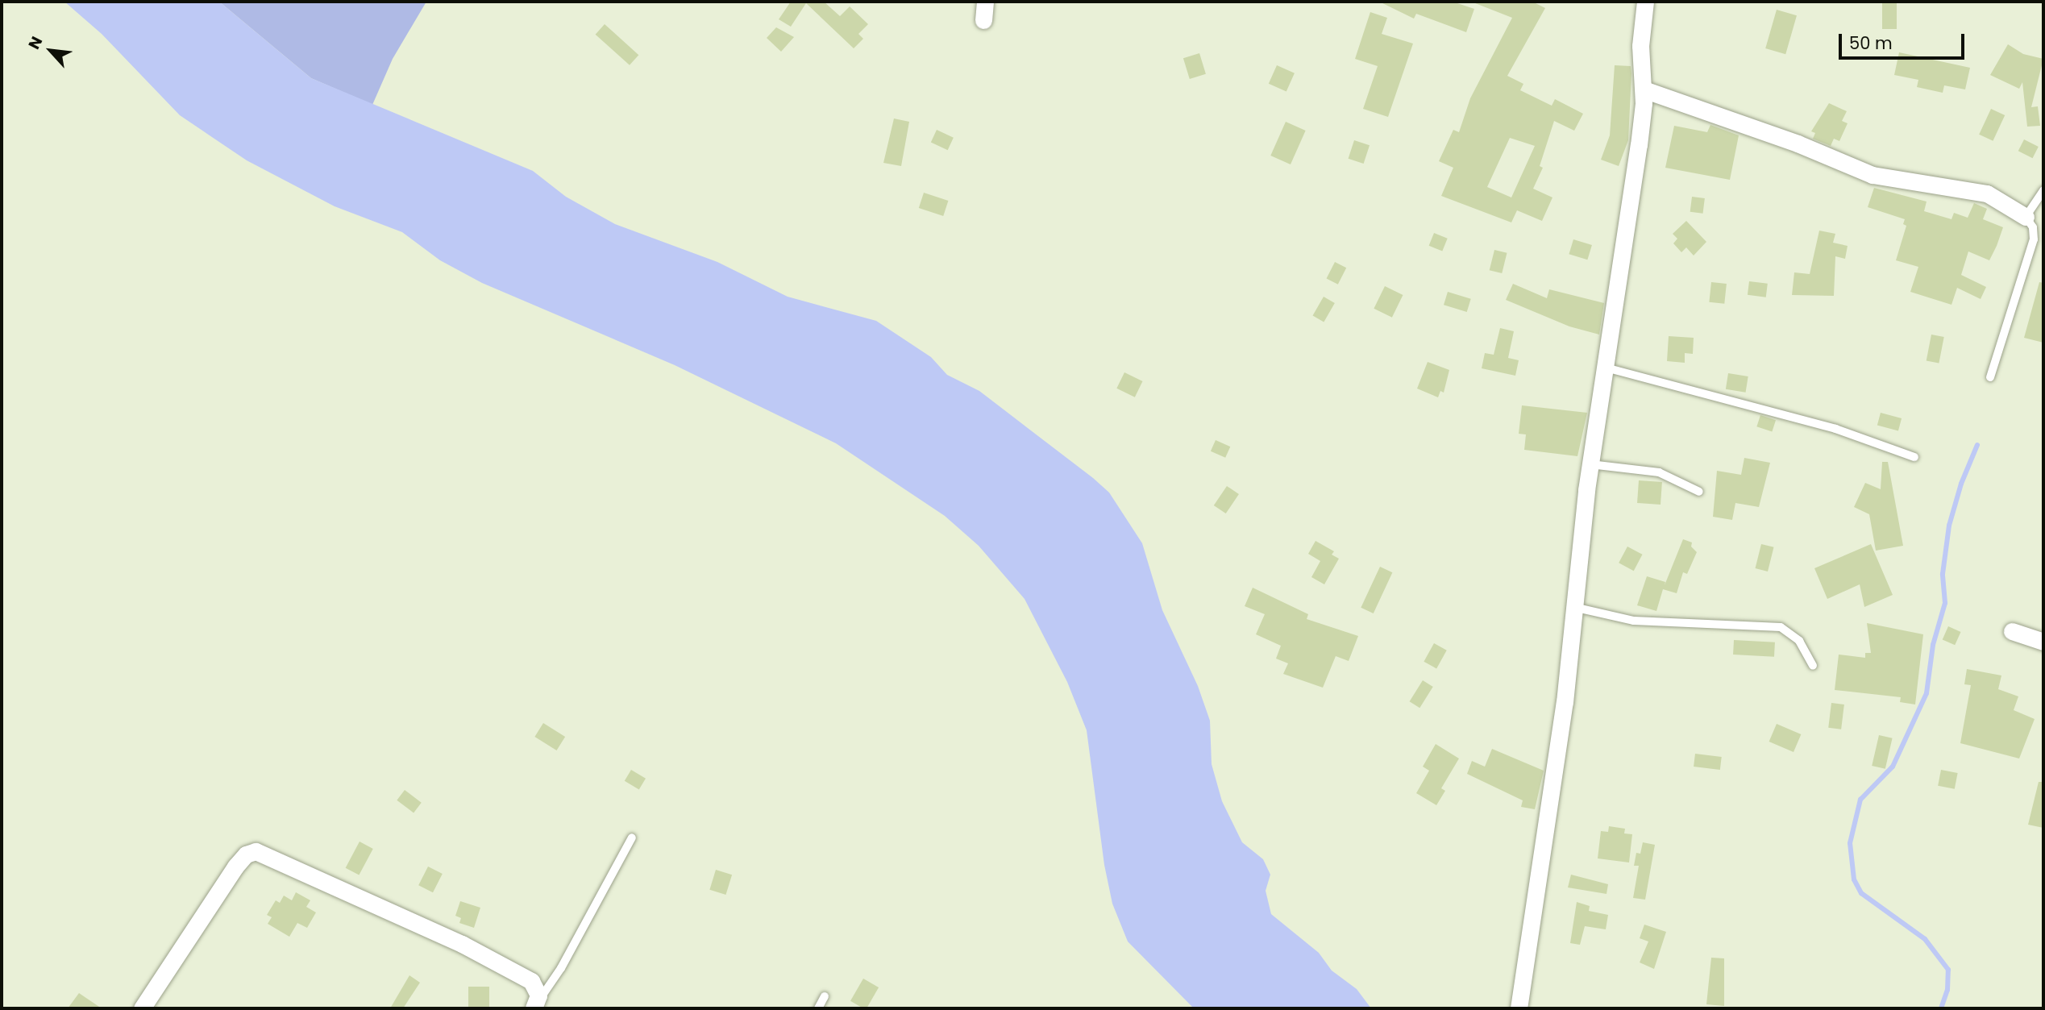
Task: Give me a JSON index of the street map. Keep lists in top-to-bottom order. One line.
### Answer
{"scale_bar":"50 m","north":"top left"}
